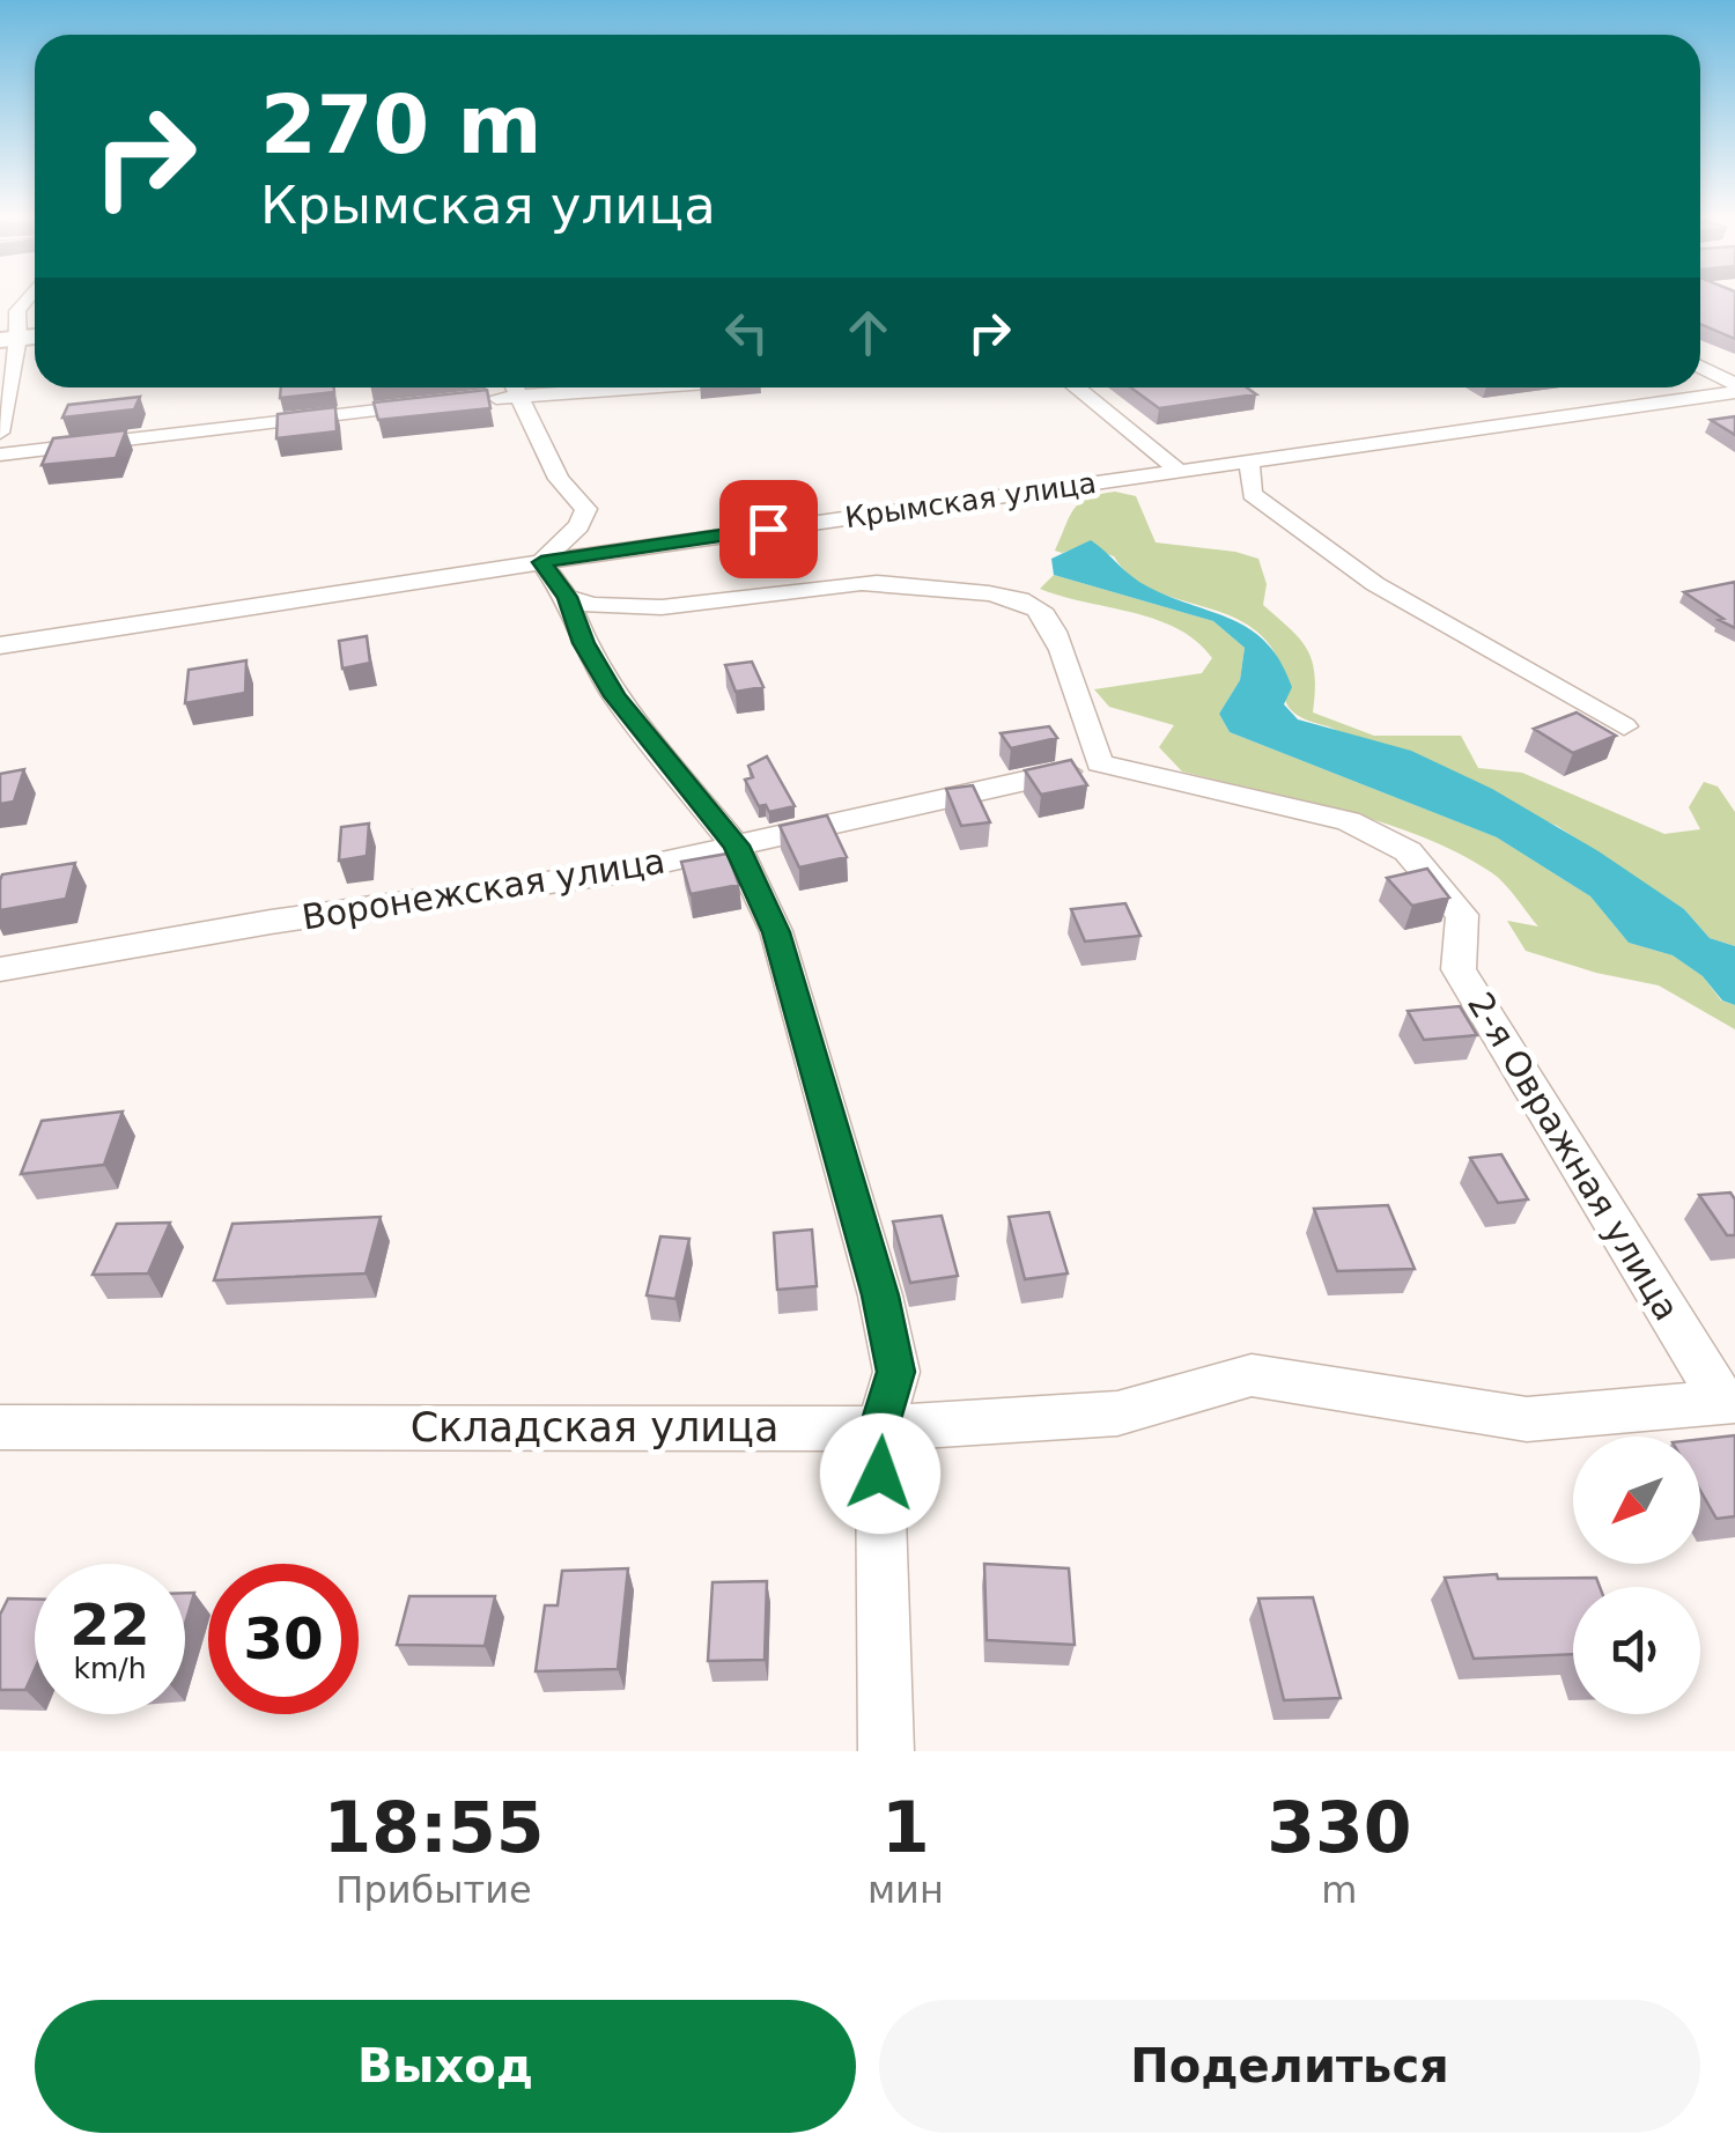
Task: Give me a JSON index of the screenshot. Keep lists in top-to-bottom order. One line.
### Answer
{"streets":{"street":["Крымская улица","Воронежская улица","2-я Овражная улица","Складская улица"]},"crossings":[["Воронежская улица","2-я Овражная улица"],["2-я Овражная улица","Складская улица"]],"north":"bottom left","page":{"turn":["270 m","Крымская улица"],"speed":"22 km/h","limit":"30","eta":["18:55","Прибытие","1","мин","330","m"],"buttons":["Выход","Поделиться"]}}
